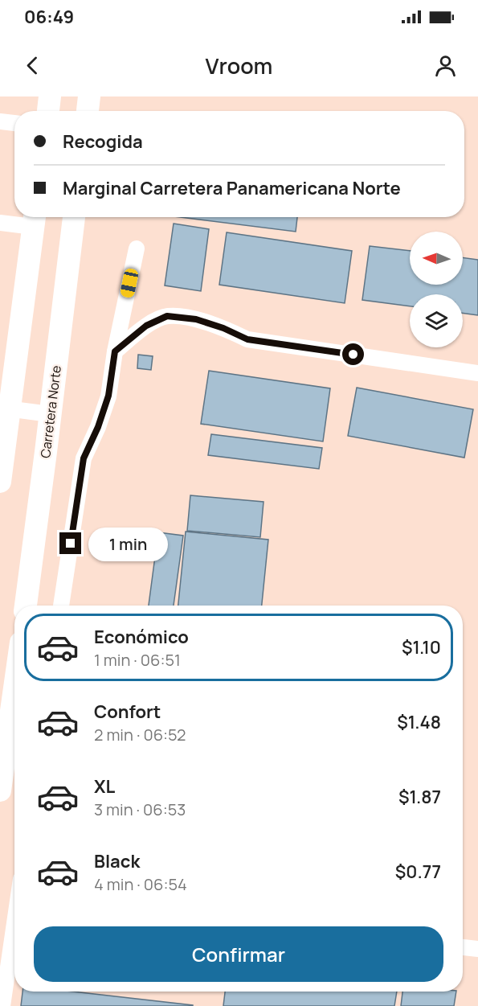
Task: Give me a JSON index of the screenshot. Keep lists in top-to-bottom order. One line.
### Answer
{"streets":{"highway":["Carretera Norte"]},"north":"left","page":{"status":"06:49","header":"Vroom","banner":["Recogida","Marginal Carretera Panamericana Norte"],"bubble":"1 min","list":[{"name":"Económico","note":"1 min · 06:51","value":"$1.10"},{"name":"Confort","note":"2 min · 06:52","value":"$1.48"},{"name":"XL","note":"3 min · 06:53","value":"$1.87"},{"name":"Black","note":"4 min · 06:54","value":"$0.77"}],"buttons":"Confirmar"}}
